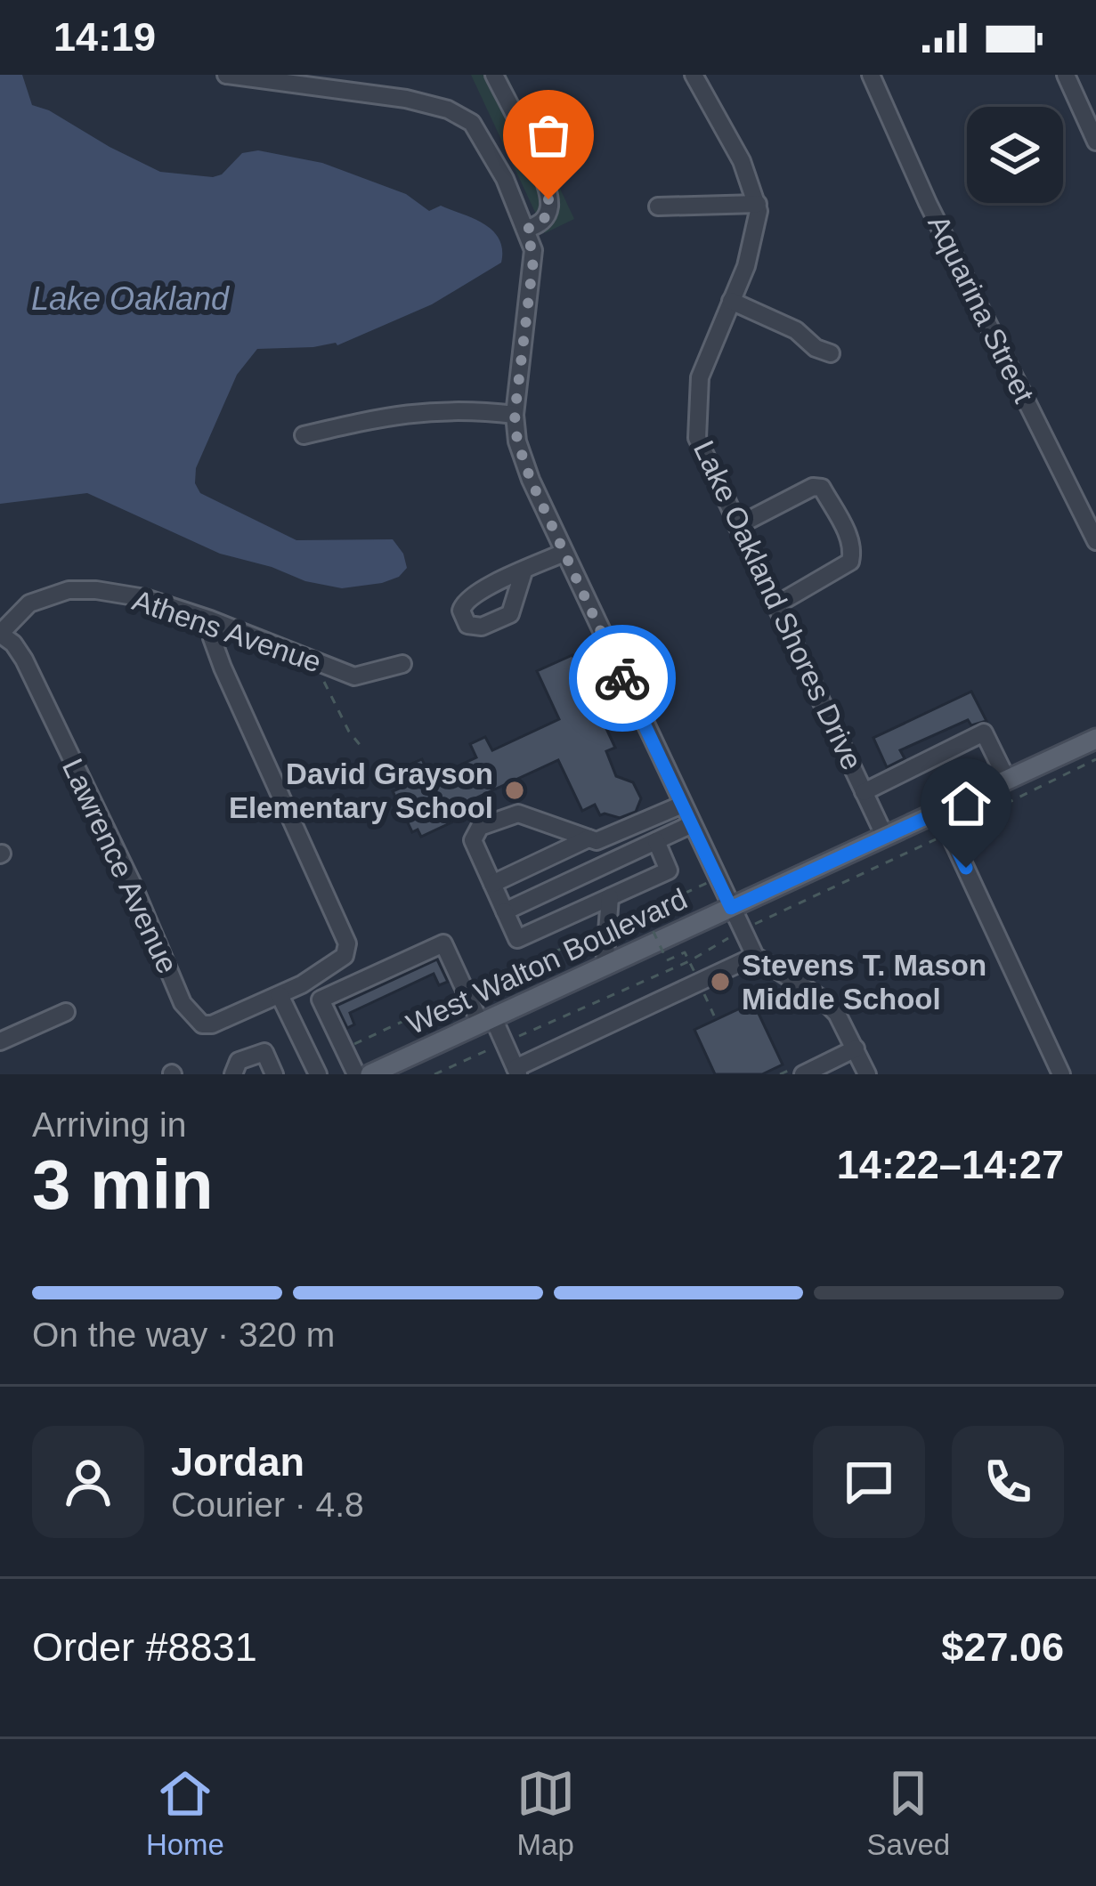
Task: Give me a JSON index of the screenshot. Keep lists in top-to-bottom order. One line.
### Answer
{"streets":{"main road":["West Walton Boulevard"],"street":["Aquarina Street","Lake Oakland Shores Drive","Athens Avenue","Lawrence Avenue"]},"crossings":[["Lake Oakland Shores Drive","West Walton Boulevard"],["Athens Avenue","Lawrence Avenue"]],"water":["Lake Oakland"],"places":["David Grayson Elementary School","Stevens T. Mason Middle School"],"page":{"status":"14:19","heading":["3 min","Arriving in","14:22–14:27"],"panel":["Jordan","Courier · 4.8","Order #8831","$27.06"],"bar":"On the way · 320 m","tabs":["Home","Map","Saved"]}}
